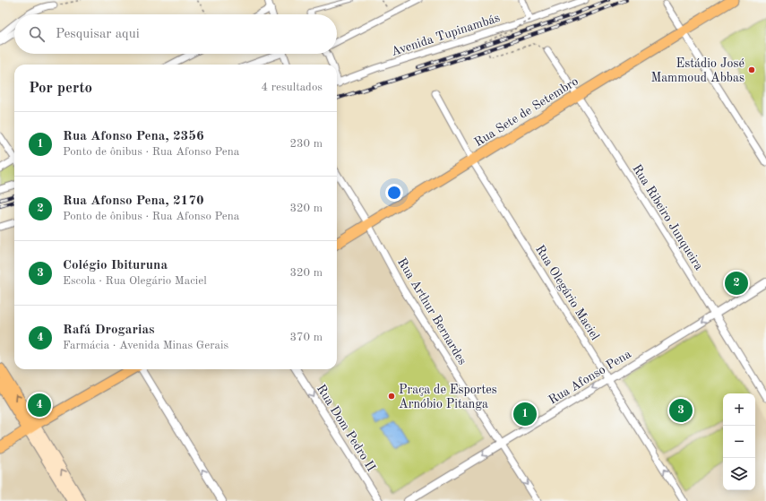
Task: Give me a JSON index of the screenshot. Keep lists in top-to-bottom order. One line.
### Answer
{"streets":{"main road":["Rua Sete de Setembro"],"street":["Avenida Tupinambás","Rua Ribeiro Junqueira","Rua Olegário Maciel","Rua Arthur Bernardes","Rua Afonso Pena","Rua Dom Pedro II"]},"crossings":[["Rua Sete de Setembro","Rua Ribeiro Junqueira"],["Rua Sete de Setembro","Rua Olegário Maciel"],["Rua Sete de Setembro","Rua Arthur Bernardes"],["Rua Ribeiro Junqueira","Rua Afonso Pena"],["Rua Olegário Maciel","Rua Afonso Pena"],["Rua Arthur Bernardes","Rua Afonso Pena"]],"one_way":["Rua Afonso Pena","Rua Dom Pedro II"],"places":["Estádio José Mammoud Abbas","Praça de Esportes Arnóbio Pitanga"],"page":{"search":"Pesquisar aqui","heading":["Por perto","4 resultados"],"list":[{"mark":"1","name":"Rua Afonso Pena, 2356","note":"Ponto de ônibus · Rua Afonso Pena","value":"230 m"},{"mark":"2","name":"Rua Afonso Pena, 2170","note":"Ponto de ônibus · Rua Afonso Pena","value":"320 m"},{"mark":"3","name":"Colégio Ibituruna","note":"Escola · Rua Olegário Maciel","value":"320 m"},{"mark":"4","name":"Rafá Drogarias","note":"Farmácia · Avenida Minas Gerais","value":"370 m"}],"pins":["2","4","3","1"],"map_buttons":["+","−"]}}
